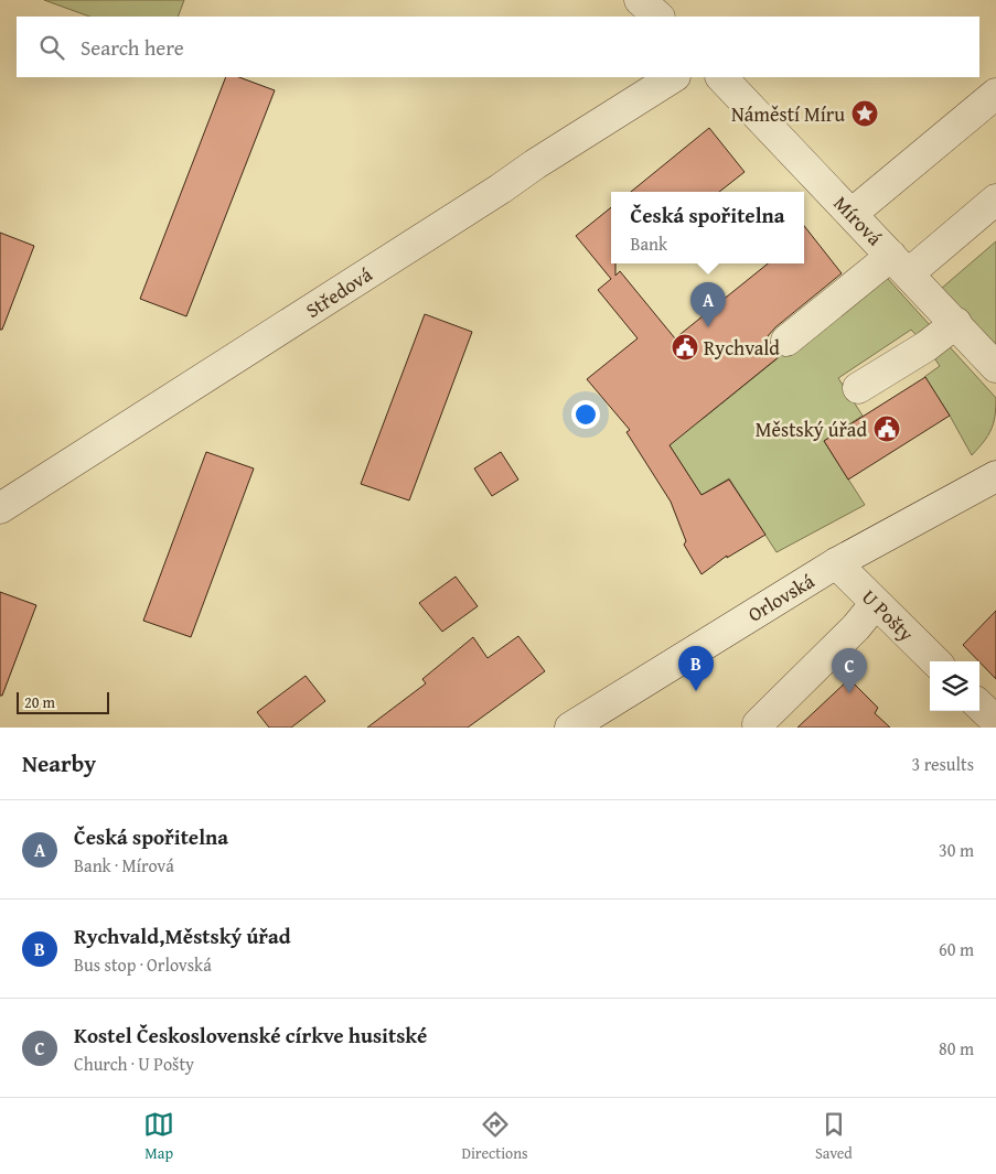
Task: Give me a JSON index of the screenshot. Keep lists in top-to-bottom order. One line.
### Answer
{"streets":{"street":["Mírová","Středová","Orlovská","U Pošty"]},"crossings":[["Orlovská","U Pošty"]],"places":{"place":["Náměstí Míru"],"public building":["Rychvald","Městský úřad"]},"scale_bar":"20 m","page":{"search":"Search here","popup":["Česká spořitelna","Bank"],"pins":["A","B","C"],"scale":"20 m","heading":["Nearby","3 results"],"list":[{"mark":"A","name":"Česká spořitelna","note":"Bank · Mírová","value":"30 m"},{"mark":"B","name":"Rychvald,Městský úřad","note":"Bus stop · Orlovská","value":"60 m"},{"mark":"C","name":"Kostel Československé církve husitské","note":"Church · U Pošty","value":"80 m"}],"nav":["Map","Directions","Saved"]}}
